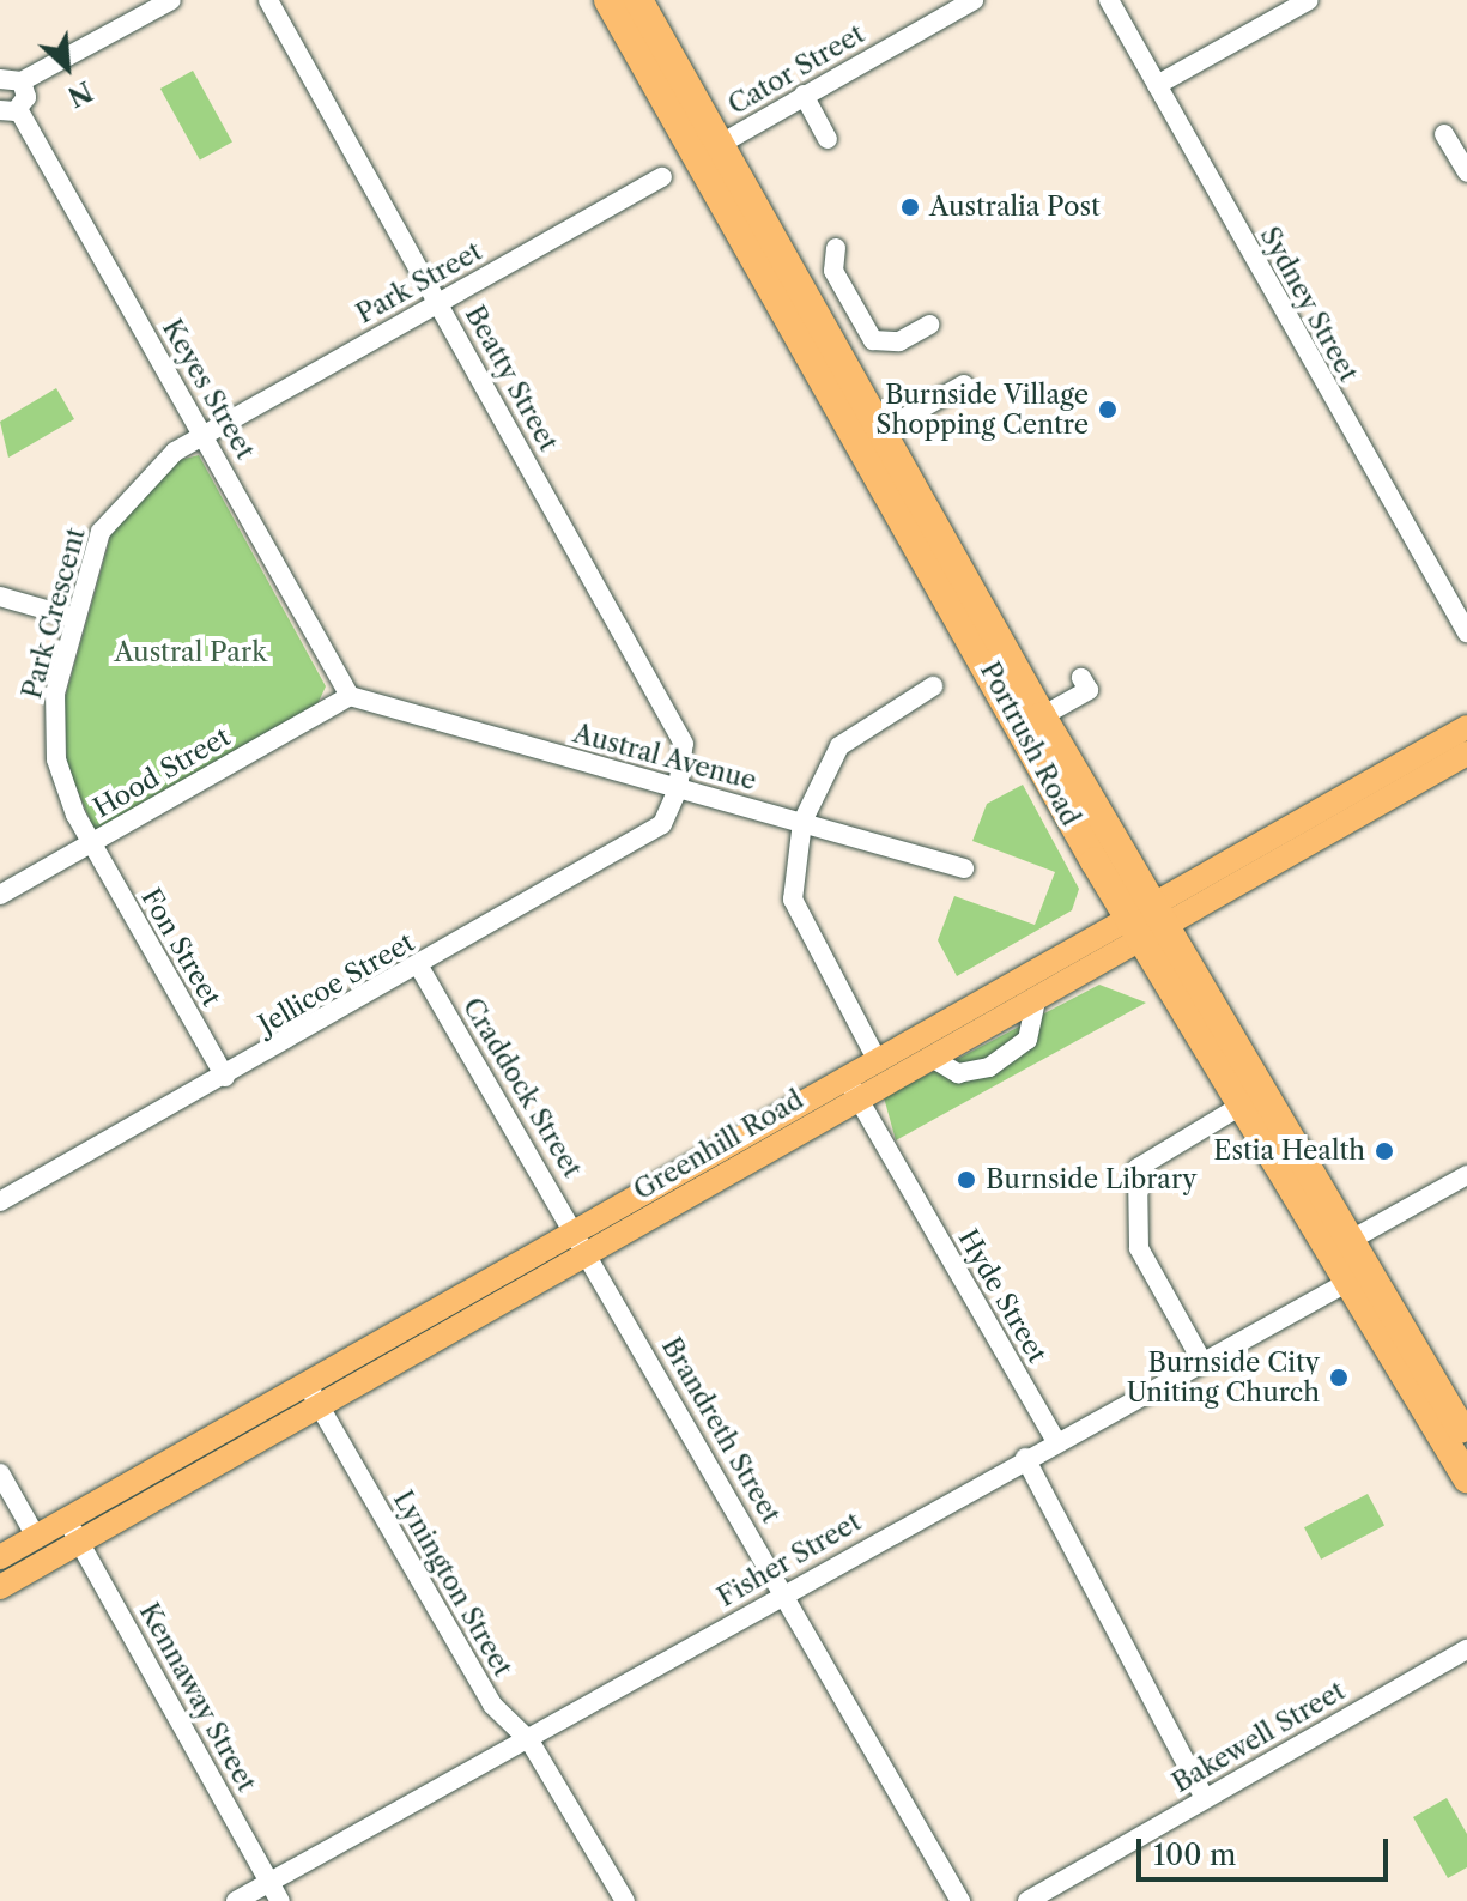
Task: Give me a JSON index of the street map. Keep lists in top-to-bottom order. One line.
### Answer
{"streets":{"highway":["Portrush Road"],"main road":["Greenhill Road"],"street":["Cator Street","Park Street","Sydney Street","Beatty Street","Keyes Street","Park Crescent","Austral Avenue","Hood Street","Fon Street","Jellicoe Street","Craddock Street","Hyde Street","Brandreth Street","Fisher Street","Lynington Street","Kennaway Street","Bakewell Street"]},"crossings":[["Cator Street","Portrush Road"],["Park Street","Beatty Street"],["Park Street","Keyes Street"],["Park Street","Park Crescent"],["Beatty Street","Austral Avenue"],["Beatty Street","Jellicoe Street"],["Keyes Street","Park Crescent"],["Keyes Street","Austral Avenue"],["Keyes Street","Hood Street"],["Park Crescent","Hood Street"],["Park Crescent","Fon Street"],["Portrush Road","Greenhill Road"],["Portrush Road","Fisher Street"],["Austral Avenue","Hood Street"],["Austral Avenue","Jellicoe Street"],["Hood Street","Fon Street"],["Fon Street","Jellicoe Street"],["Jellicoe Street","Craddock Street"],["Craddock Street","Greenhill Road"],["Craddock Street","Brandreth Street"],["Greenhill Road","Hyde Street"],["Greenhill Road","Brandreth Street"],["Greenhill Road","Lynington Street"],["Greenhill Road","Kennaway Street"],["Hyde Street","Fisher Street"],["Brandreth Street","Fisher Street"],["Fisher Street","Lynington Street"],["Fisher Street","Kennaway Street"]],"parks":["Austral Park"],"places":["Australia Post","Burnside Village Shopping Centre","Estia Health","Burnside Library","Burnside City Uniting Church"],"scale_bar":"100 m","north":"bottom right"}
